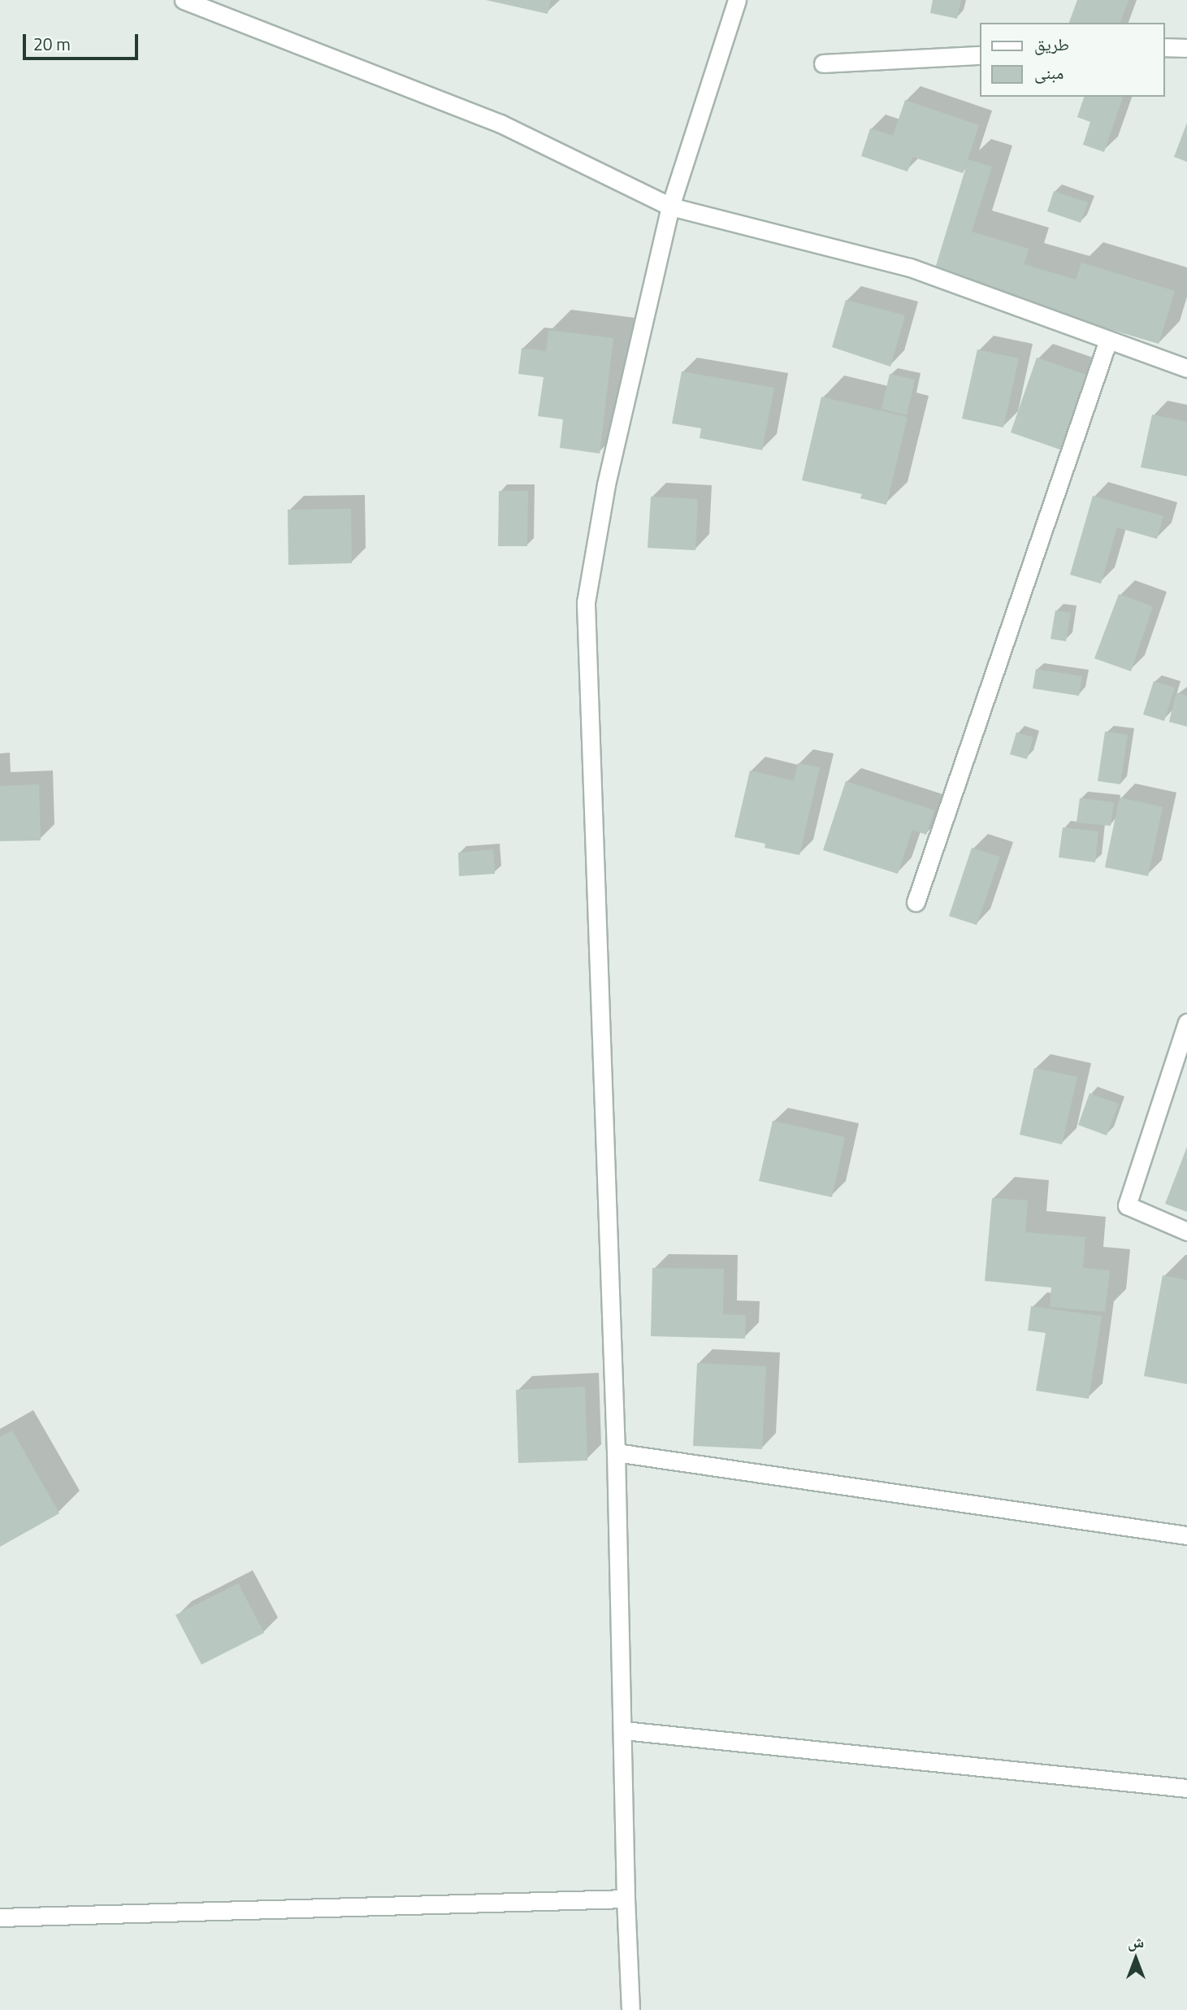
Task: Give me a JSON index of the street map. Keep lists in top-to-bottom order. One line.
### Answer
{"legend":["طريق","مبنى"],"scale_bar":"20 m","north":"top"}
